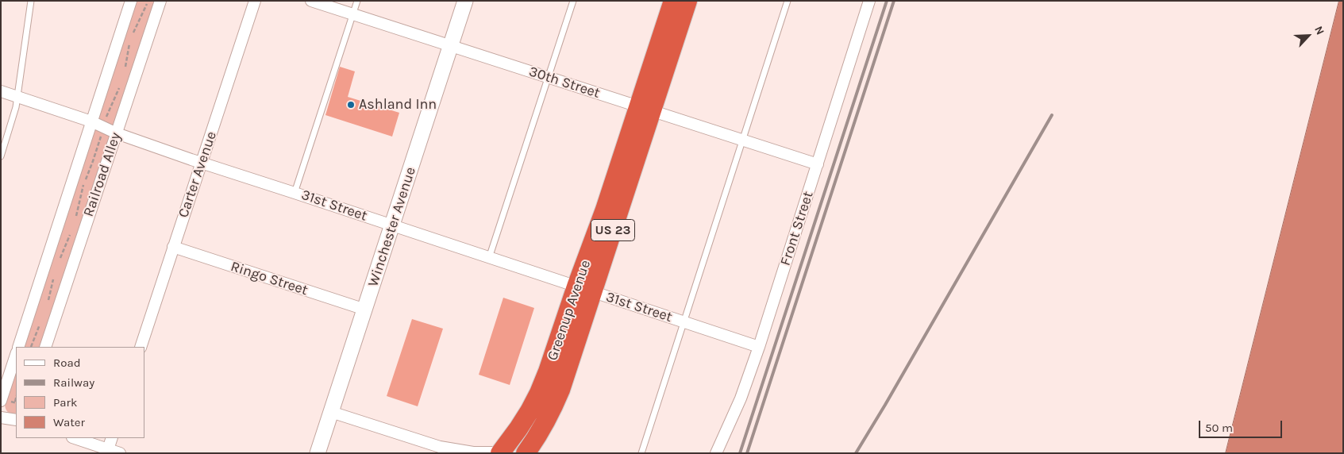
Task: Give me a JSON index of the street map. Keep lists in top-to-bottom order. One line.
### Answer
{"streets":{"highway":["US 23","Greenup Avenue"],"main road":["Winchester Avenue"],"street":["30th Street","Railroad Alley","Carter Avenue","31st Street","Front Street","Ringo Street"]},"crossings":[["30th Street","Winchester Avenue"],["30th Street","Front Street"],["30th Street","Greenup Avenue"],["Railroad Alley","31st Street"],["Carter Avenue","31st Street"],["Carter Avenue","Ringo Street"],["31st Street","Winchester Avenue"],["31st Street","Front Street"],["31st Street","Greenup Avenue"],["Winchester Avenue","Ringo Street"]],"places":["Ashland Inn"],"legend":["Road","Railway","Park","Water"],"scale_bar":"50 m","north":"top right"}
